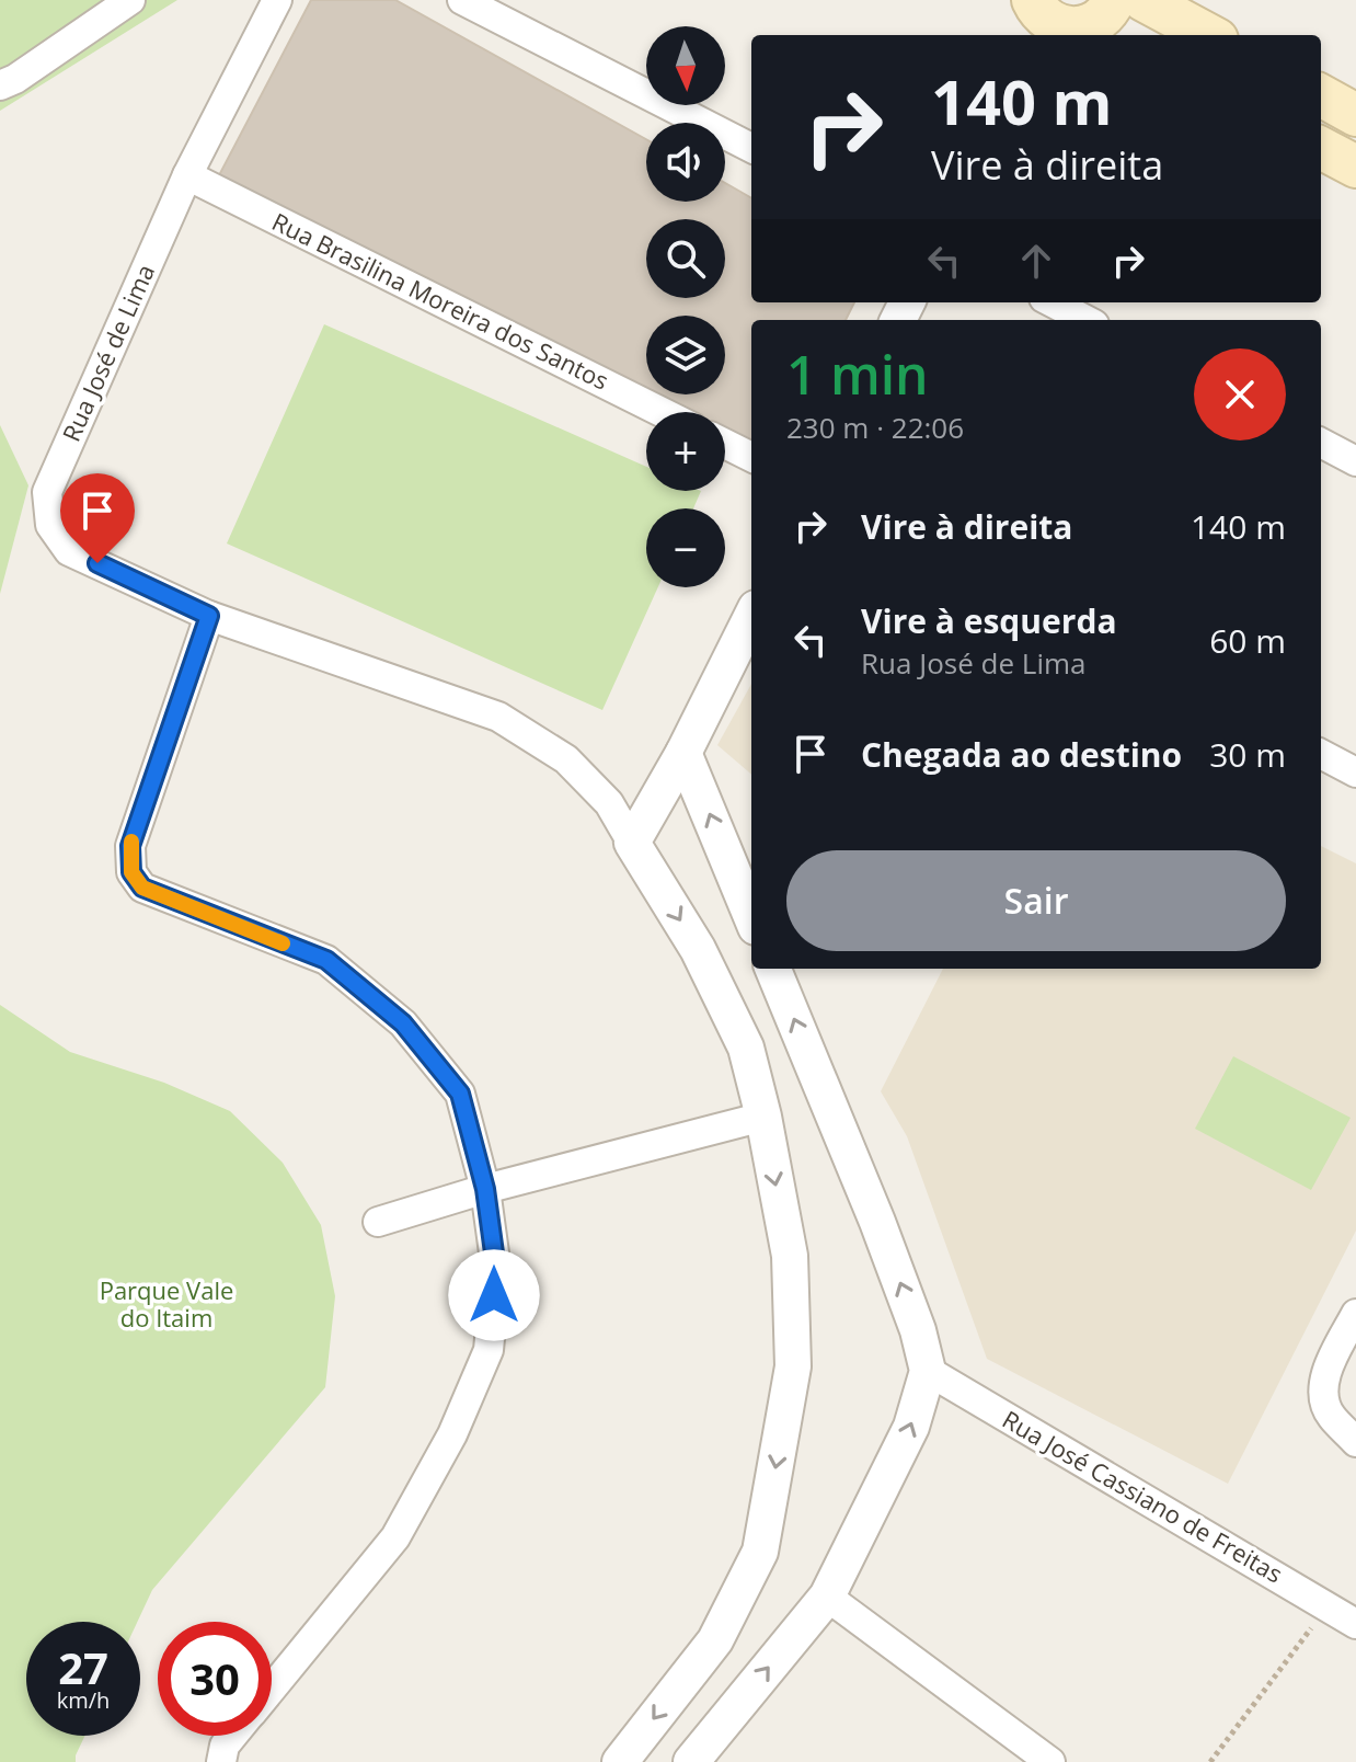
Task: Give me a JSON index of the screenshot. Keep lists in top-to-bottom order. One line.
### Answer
{"streets":{"street":["Rua Brasilina Moreira dos Santos","Rua José de Lima","Rua José Cassiano de Freitas"]},"crossings":[["Rua Brasilina Moreira dos Santos","Rua José de Lima"]],"parks":["Parque Vale do Itaim"],"north":"bottom","page":{"map_buttons":["+","−"],"turn":["140 m","Vire à direita"],"heading":["1 min","230 m · 22:06"],"list":[{"name":"Vire à direita","value":"140 m"},{"name":"Vire à esquerda","note":"Rua José de Lima","value":"60 m"},{"name":"Chegada ao destino","value":"30 m"}],"buttons":"Sair","speed":"27 km/h","limit":"30"}}
